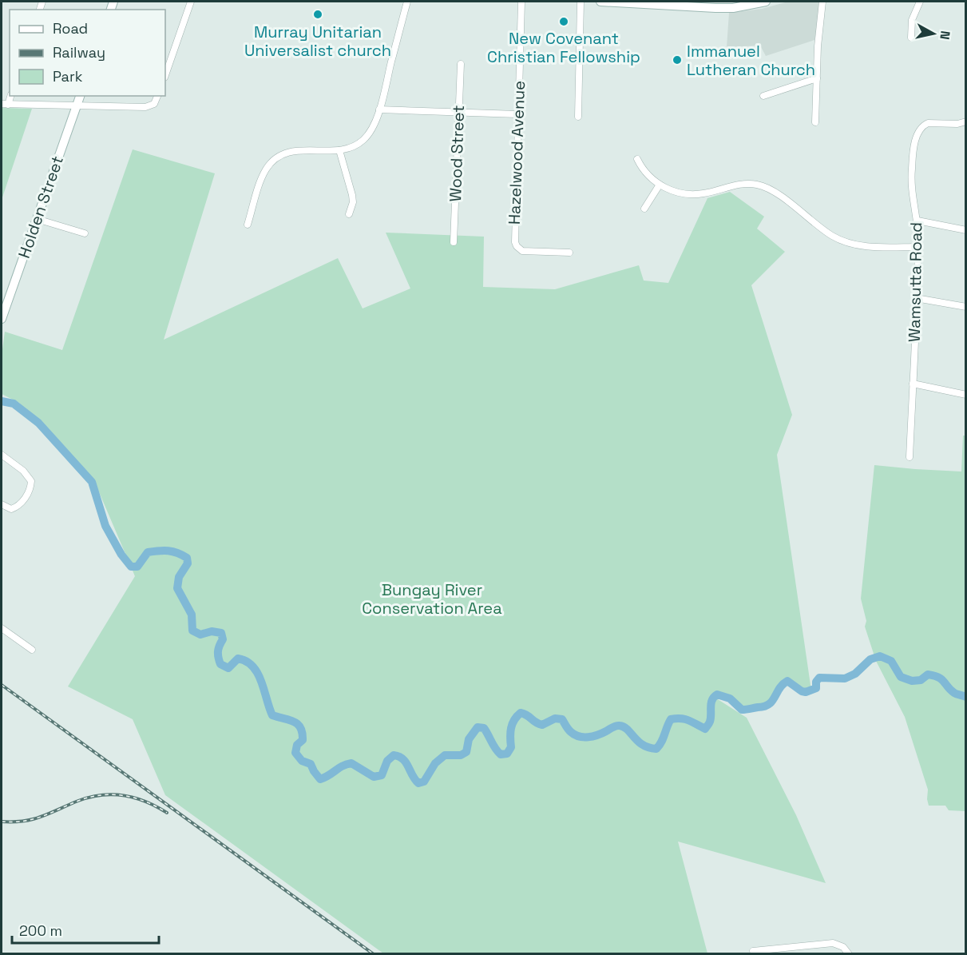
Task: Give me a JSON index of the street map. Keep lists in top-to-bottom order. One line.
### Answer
{"streets":{"main road":["Holden Street"],"street":["Hazelwood Avenue","Wood Street","Wamsutta Road"]},"parks":["Bungay River Conservation Area"],"places":["Murray Unitarian Universalist church","New Covenant Christian Fellowship","Immanuel Lutheran Church"],"legend":["Road","Railway","Park"],"scale_bar":"200 m","north":"right"}
